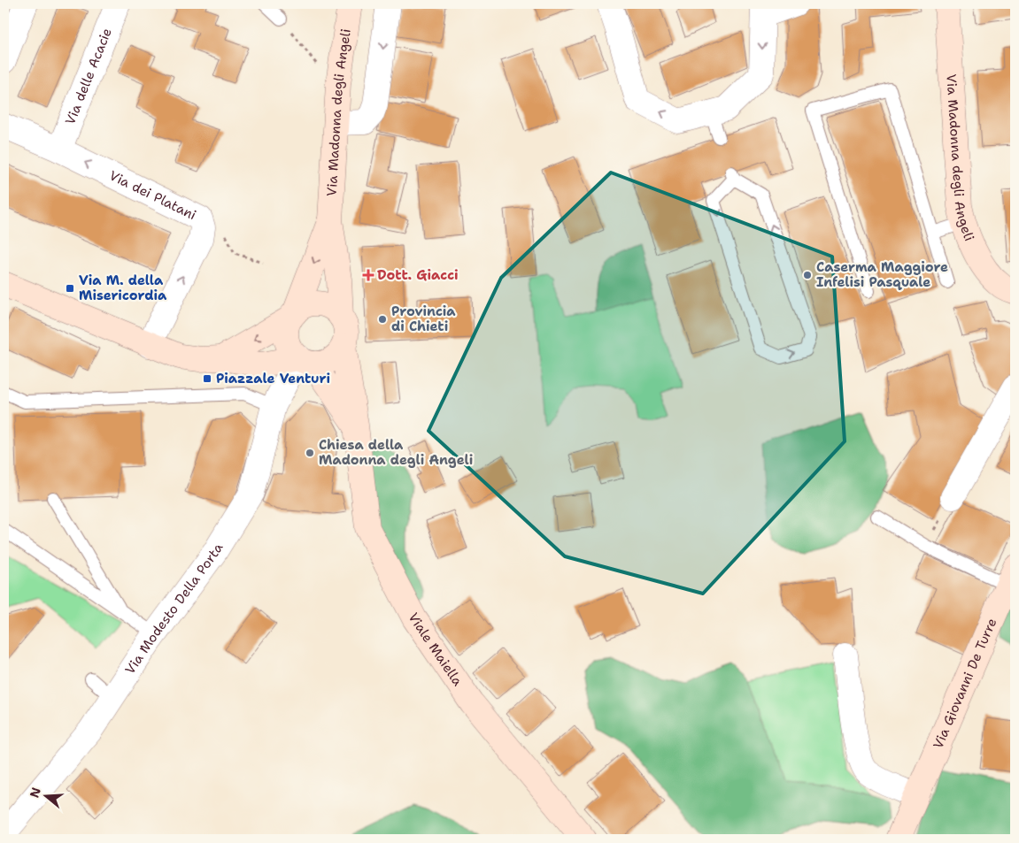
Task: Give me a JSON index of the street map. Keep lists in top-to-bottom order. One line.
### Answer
{"streets":{"main road":["Via Madonna degli Angeli","Viale Maiella","Via Giovanni De Turre"],"street":["Via delle Acacie","Via dei Platani","Via Modesto Della Porta"]},"crossings":[["Via delle Acacie","Via dei Platani"],["Via Modesto Della Porta","Viale Maiella"]],"places":{"health":["Dott. Giacci"],"other":["Caserma Maggiore Infelisi Pasquale","Provincia di Chieti","Chiesa della Madonna degli Angeli"],"transit":["Via M. della Misericordia","Piazzale Venturi"]},"north":"left"}
